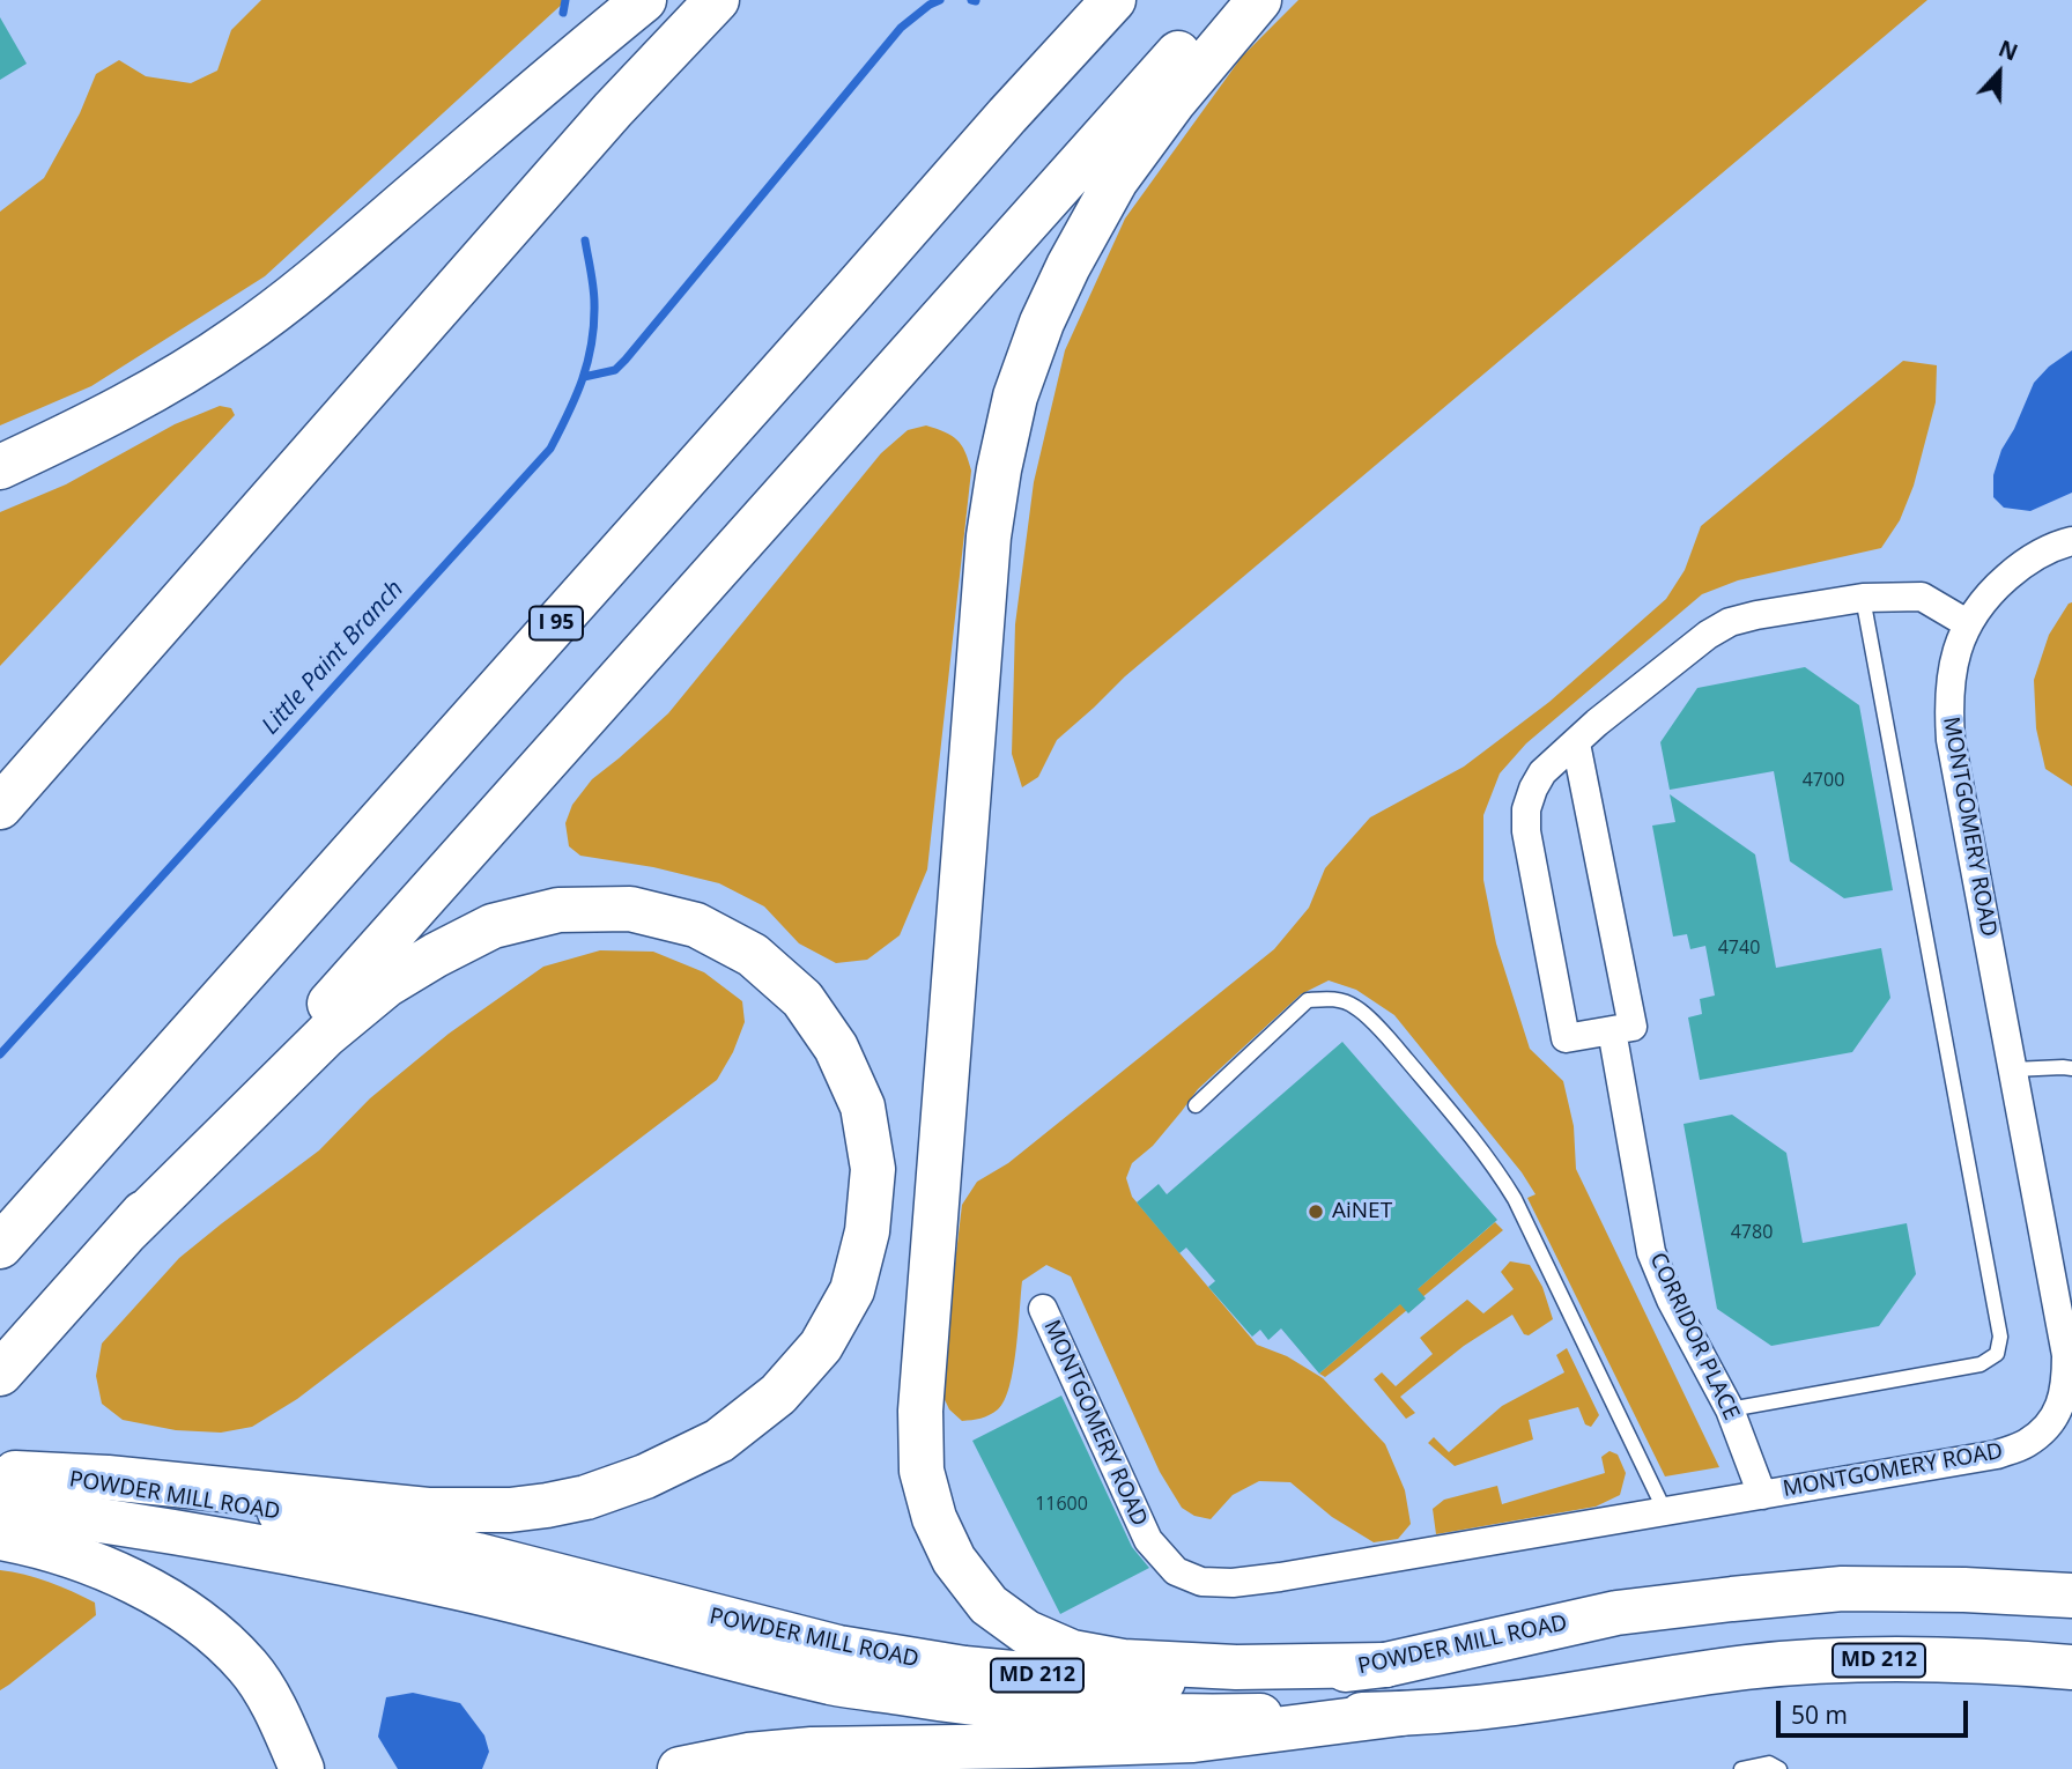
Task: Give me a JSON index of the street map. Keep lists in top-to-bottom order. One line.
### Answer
{"streets":{"main road":["I 95","POWDER MILL ROAD","MD 212"],"street":["MONTGOMERY ROAD","CORRIDOR PLACE"]},"crossings":[["MONTGOMERY ROAD","CORRIDOR PLACE"]],"water":["Little Paint Branch"],"places":["AiNET"],"house_numbers":["4700","4740","4780","11600"],"scale_bar":"50 m","north":"top"}
